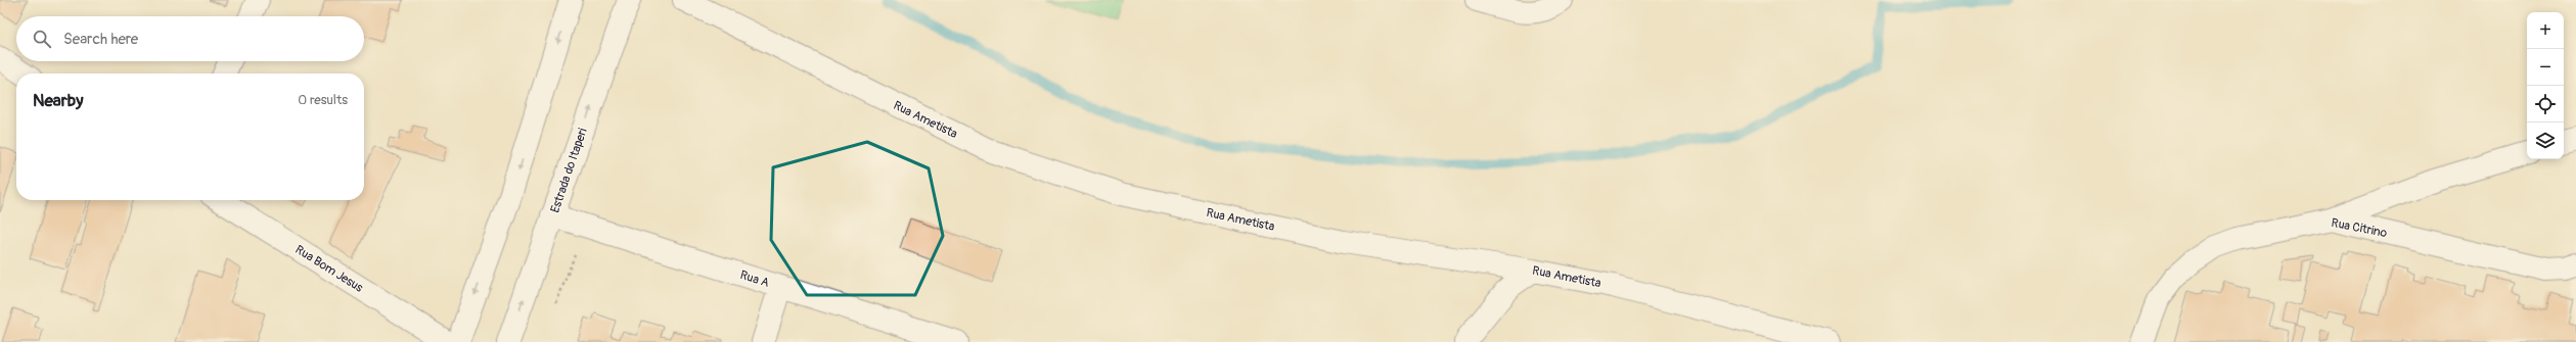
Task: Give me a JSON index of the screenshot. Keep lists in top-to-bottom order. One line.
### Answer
{"streets":{"street":["Rua Ametista","Estrada do Itaperi","Rua Citrino","Rua Bom Jesus","Rua A"]},"crossings":[["Estrada do Itaperi","Rua A"]],"page":{"map_buttons":["+","−"],"search":"Search here","heading":["Nearby","0 results"]}}
